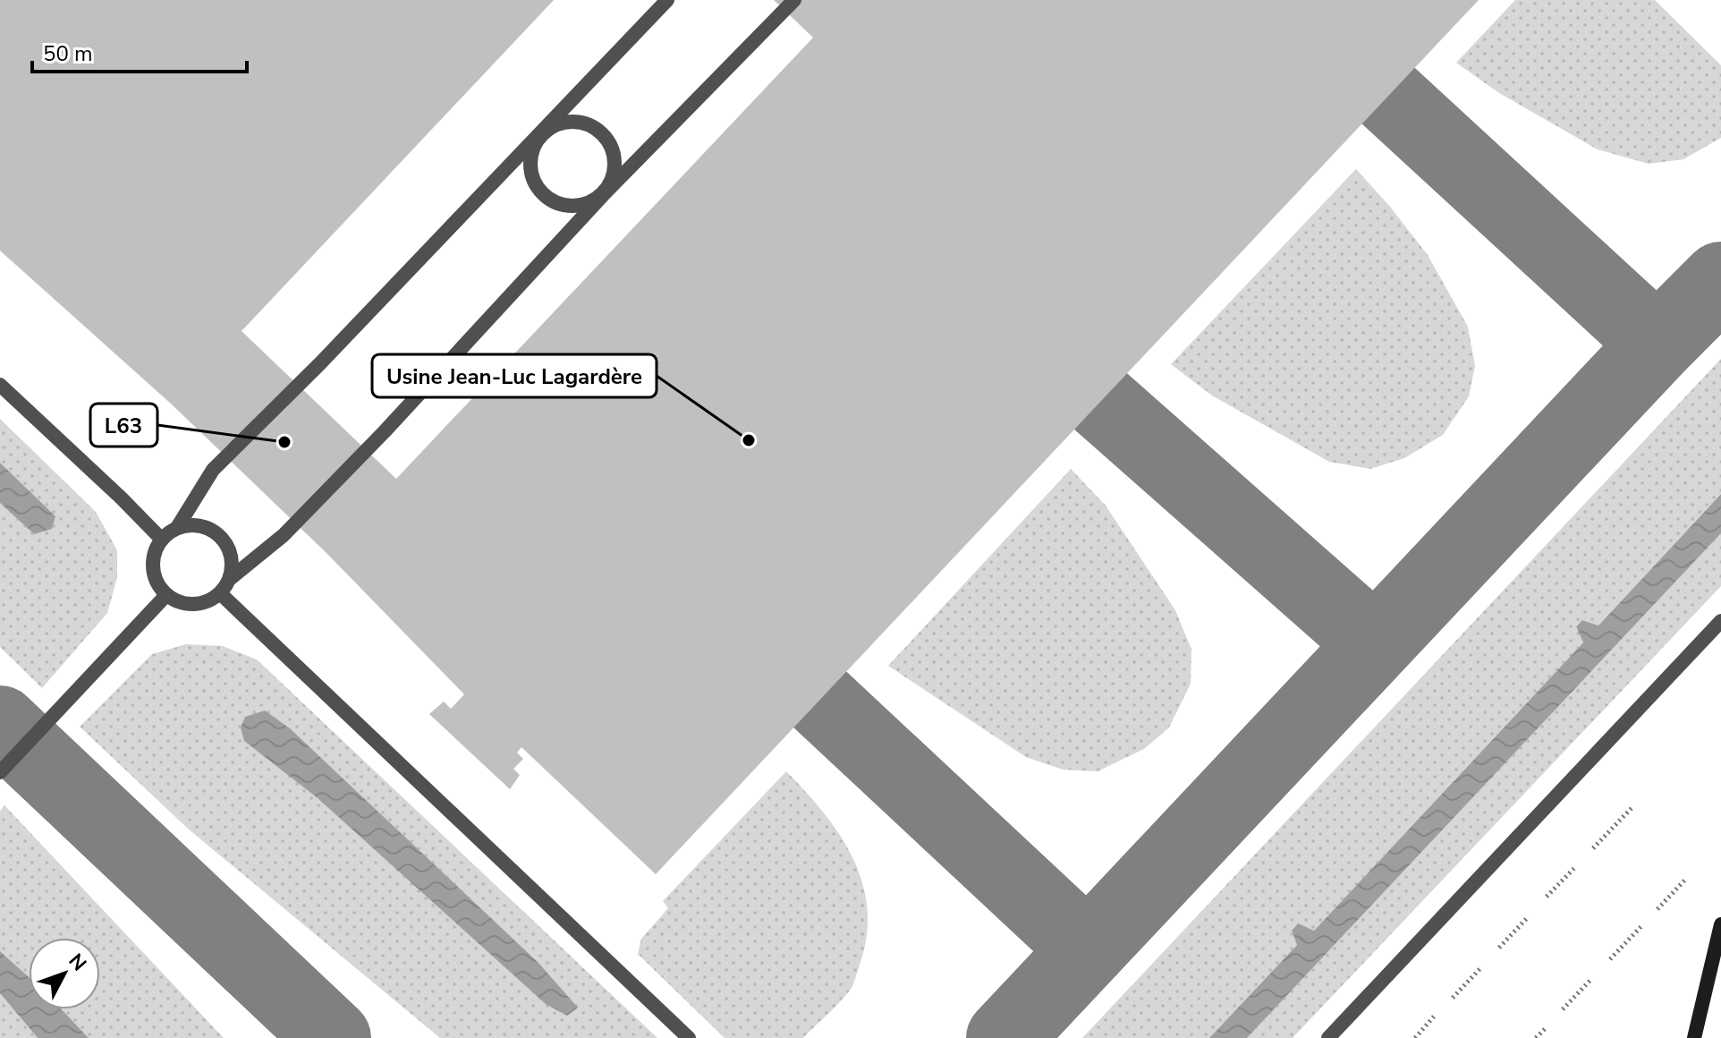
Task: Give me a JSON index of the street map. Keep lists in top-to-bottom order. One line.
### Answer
{"places":["Usine Jean-Luc Lagardère","L63"],"scale_bar":"50 m","north":"top right"}
